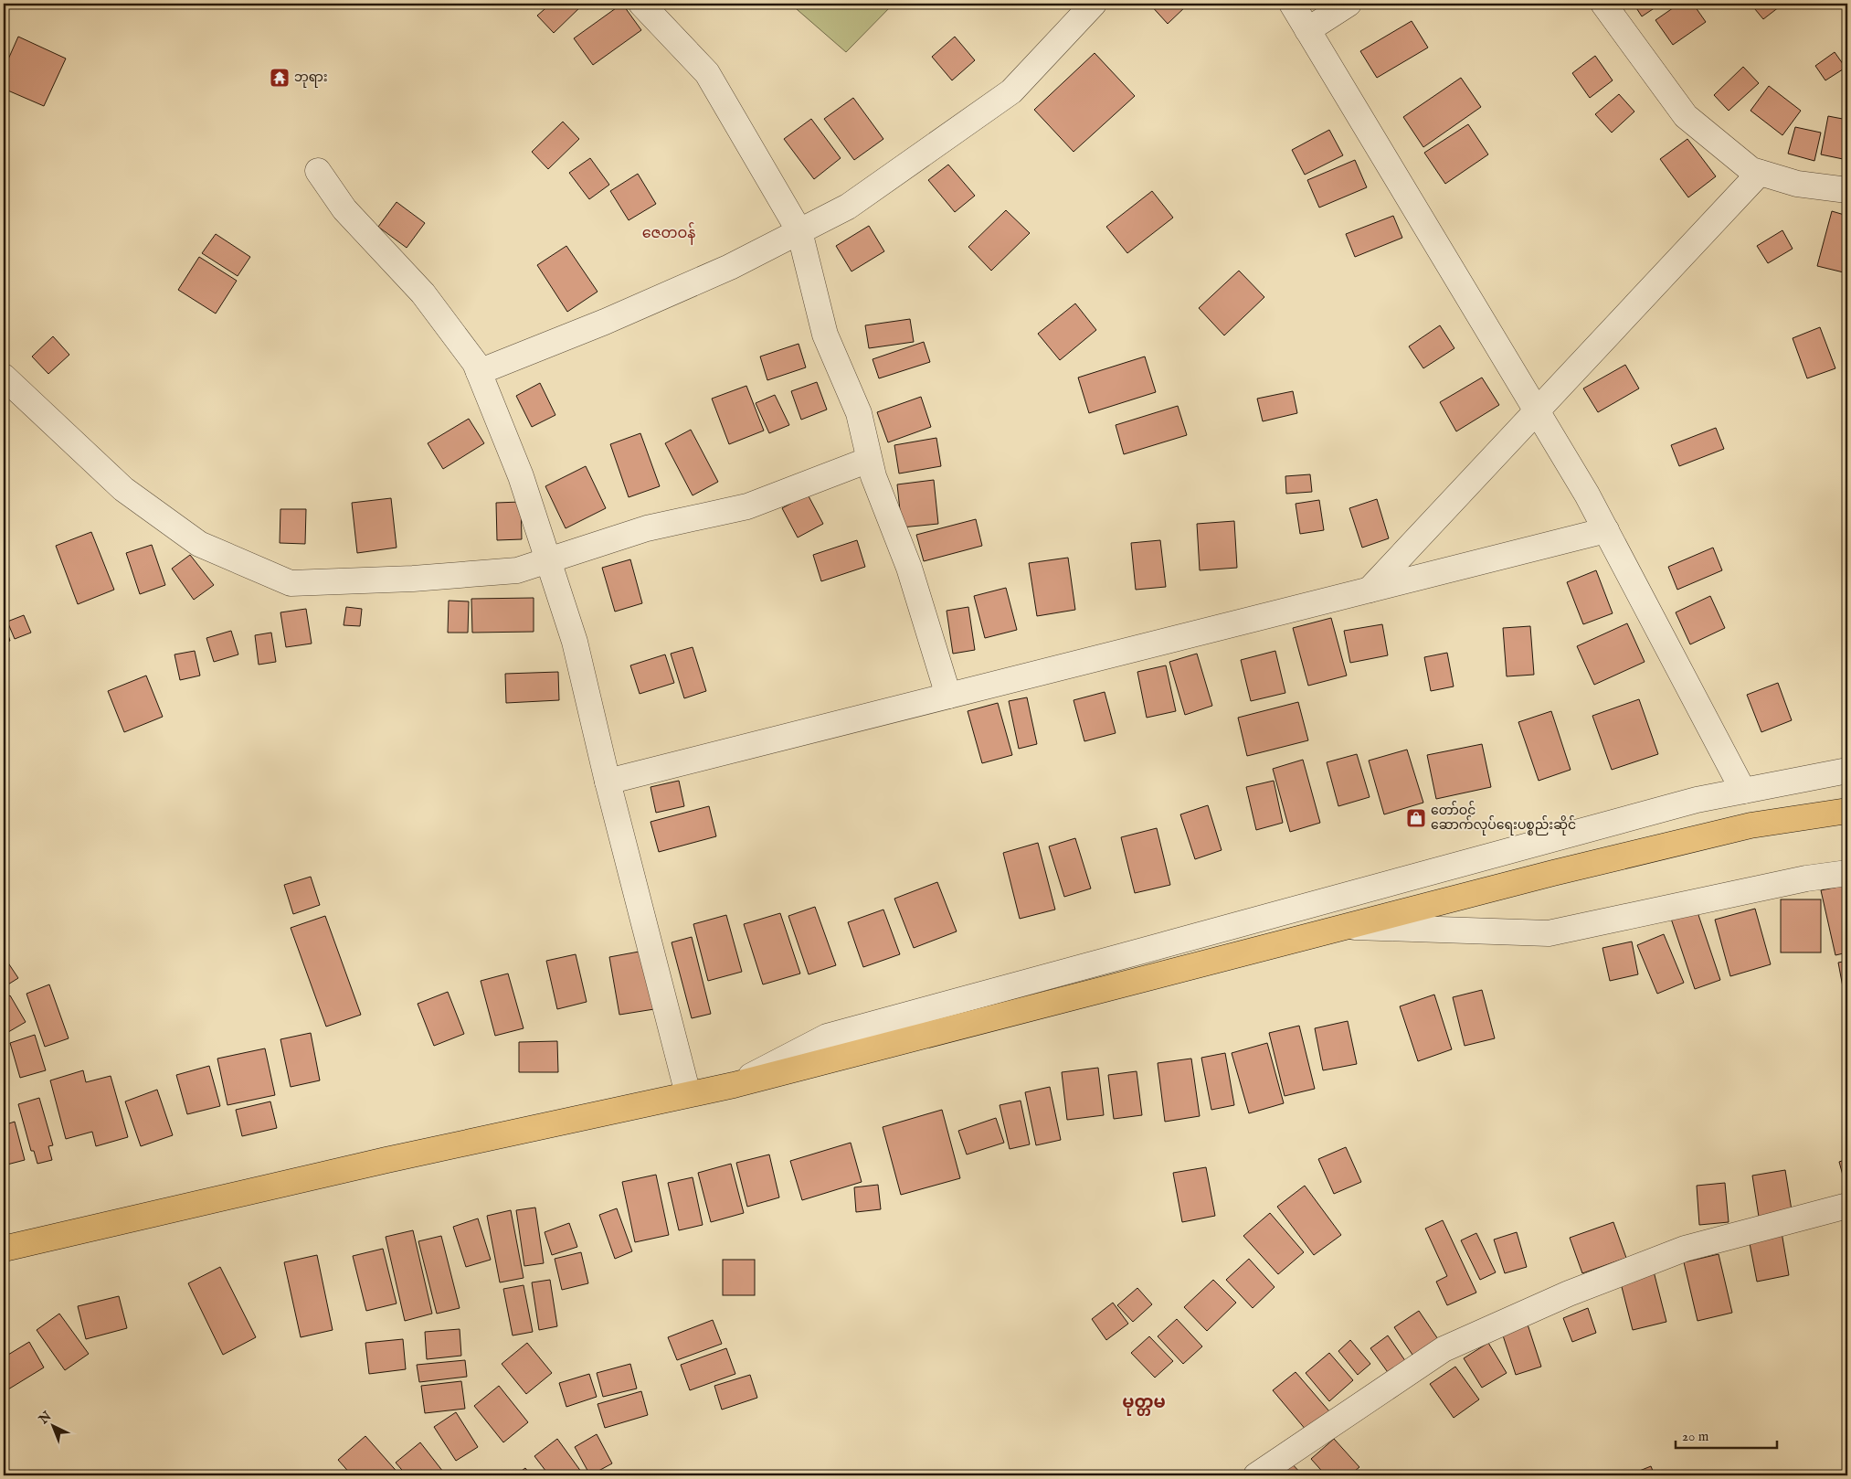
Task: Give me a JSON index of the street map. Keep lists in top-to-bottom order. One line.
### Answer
{"districts":["ဇေတဝန်","မုတ္တမ"],"places":{"temple":["ဘုရား"],"shop":["တော်ဝင် ဆောက်လုပ်ရေးပစ္စည်းဆိုင်"]},"scale_bar":"20 m","north":"top left"}
